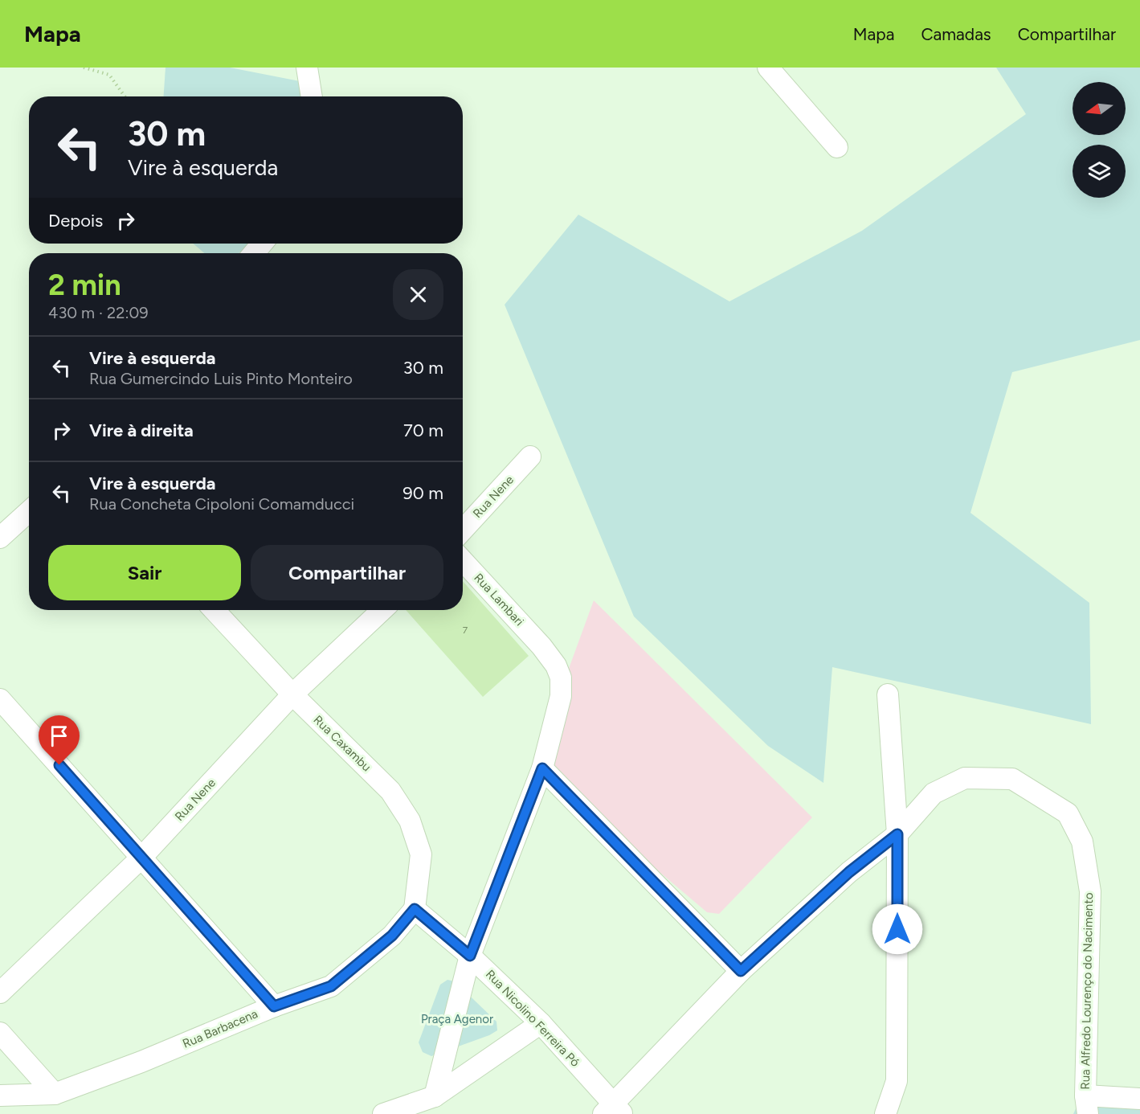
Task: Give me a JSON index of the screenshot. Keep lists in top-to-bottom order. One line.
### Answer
{"streets":{"street":["Rua Nene","Rua Lambari","Rua Caxambu","Rua Alfredo Lourenço do Nacimento","Rua Nicolino Ferreira Pó","Rua Barbacena"]},"crossings":[["Rua Nene","Rua Caxambu"],["Rua Lambari","Rua Nicolino Ferreira Pó"],["Rua Caxambu","Rua Nicolino Ferreira Pó"],["Rua Caxambu","Rua Barbacena"],["Rua Alfredo Lourenço do Nacimento","Rua Nicolino Ferreira Pó"],["Rua Nicolino Ferreira Pó","Rua Barbacena"]],"parks":["Praça Agenor"],"house_numbers":["7"],"north":"left","page":{"header":"Mapa","nav":["Mapa","Camadas","Compartilhar"],"turn":["30 m","Vire à esquerda"],"then":"Depois","heading":["2 min","430 m · 22:09"],"list":[{"name":"Vire à esquerda","note":"Rua Gumercindo Luis Pinto Monteiro","value":"30 m"},{"name":"Vire à direita","value":"70 m"},{"name":"Vire à esquerda","note":"Rua Concheta Cipoloni Comamducci","value":"90 m"}],"buttons":["Sair","Compartilhar"]}}
